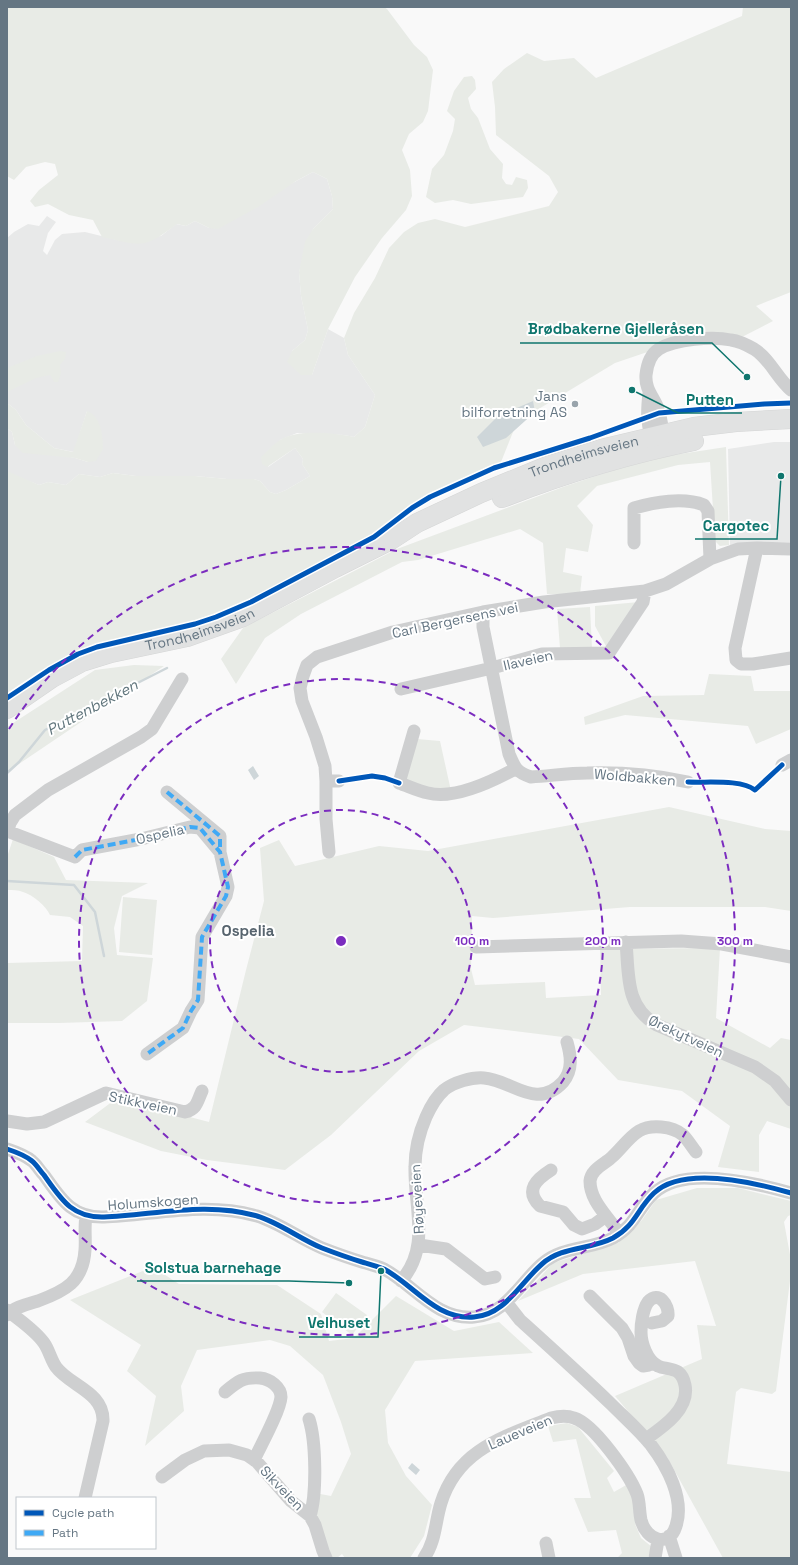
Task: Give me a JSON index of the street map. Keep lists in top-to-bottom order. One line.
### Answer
{"streets":{"highway":["Trondheimsveien"],"street":["Carl Bergersens vei","Ilaveien","Woldbakken","Ospelia","Ørekytveien","Stikkveien","Røyeveien","Holumskogen","Laueveien","Sikveien"]},"crossings":[["Carl Bergersens vei","Ilaveien"],["Røyeveien","Holumskogen"]],"districts":["Ospelia"],"water":["Puttenbekken"],"places":["Brødbakerne Gjelleråsen","Putten","Jans bilforretning AS","Cargotec","Velhuset","Solstua barnehage"],"legend":["Cycle path","Path"],"rings":["100 m","200 m","300 m"]}
